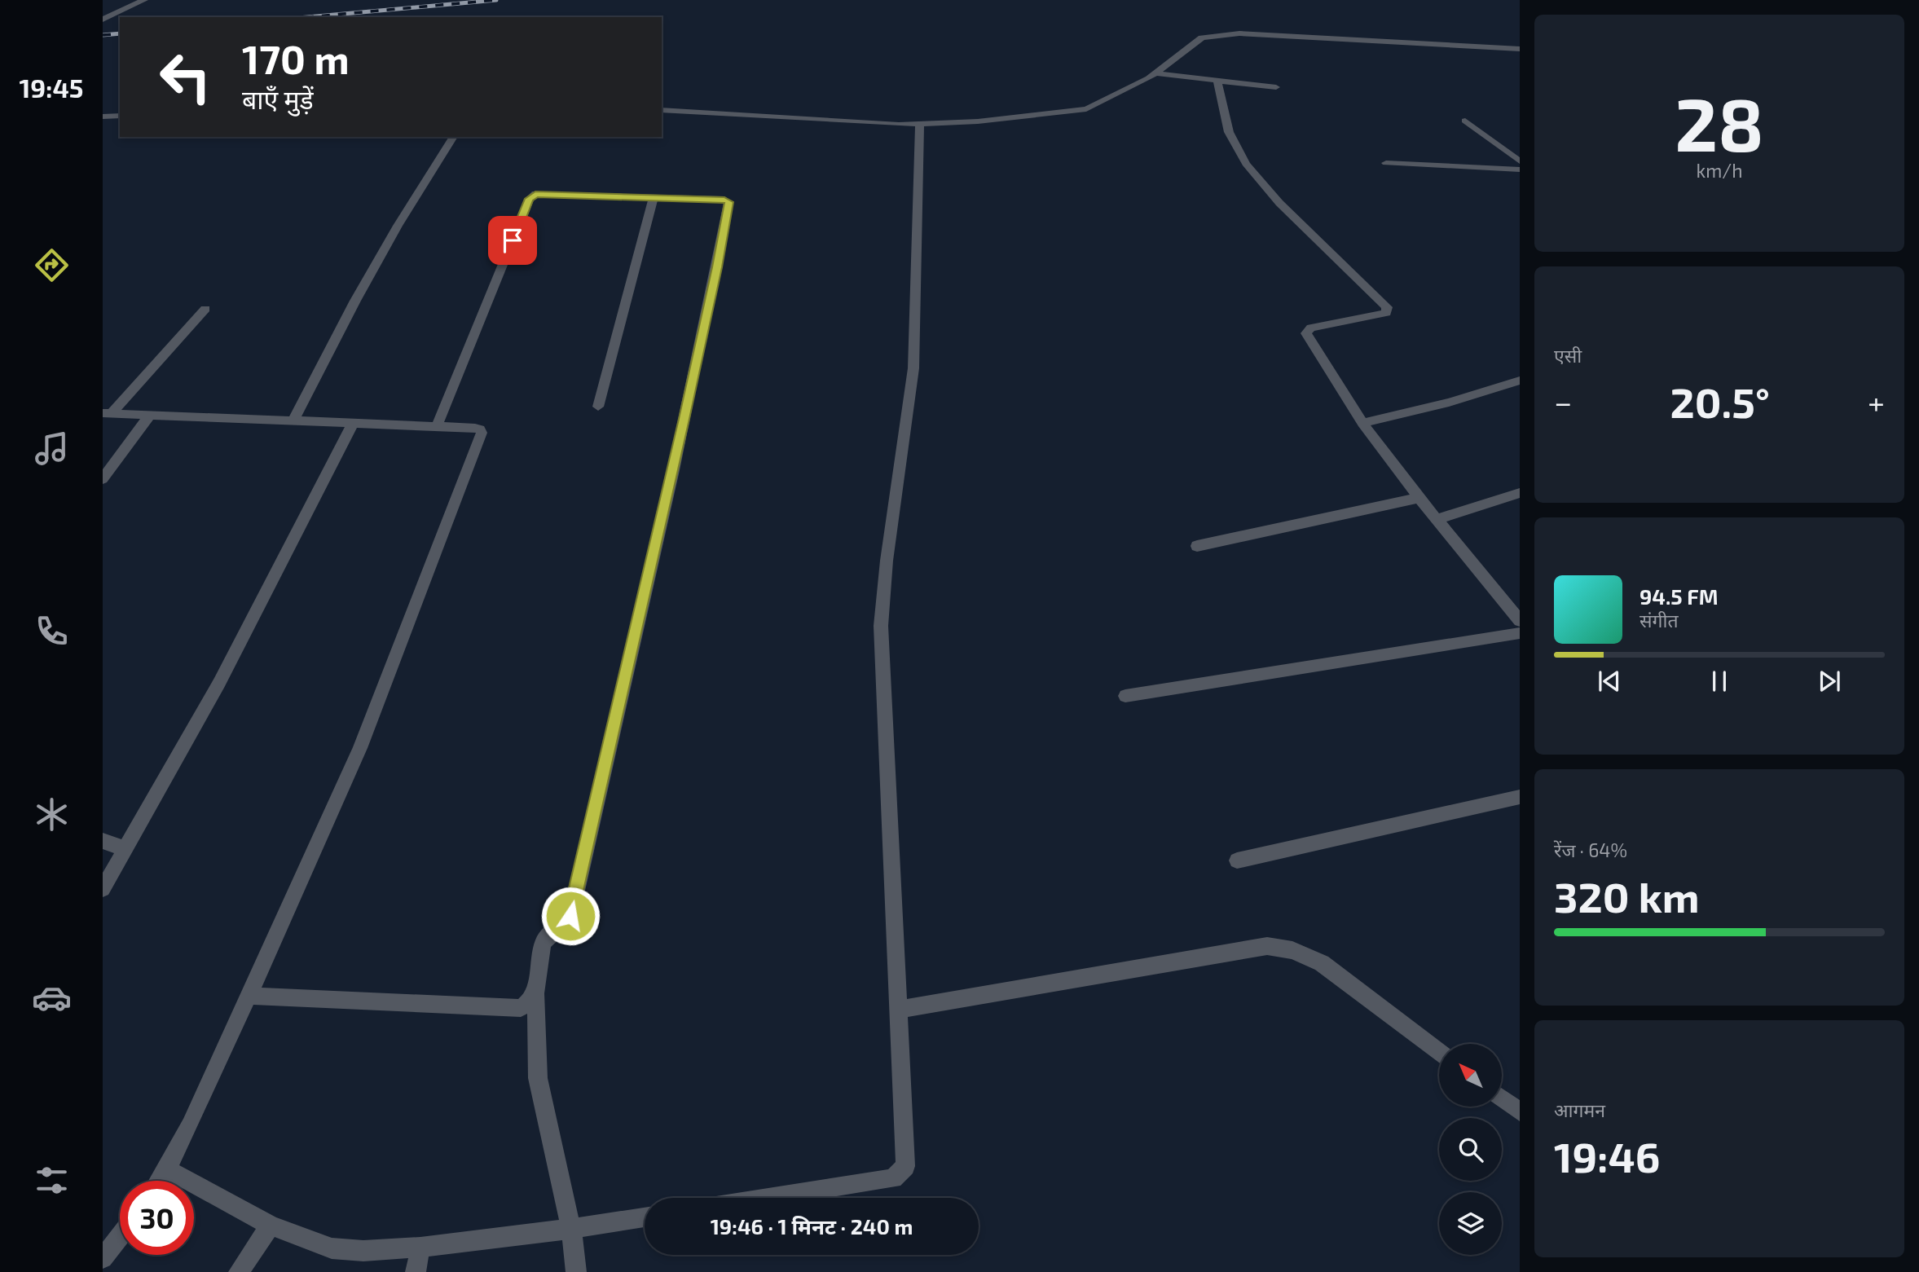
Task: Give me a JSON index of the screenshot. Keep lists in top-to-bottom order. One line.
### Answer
{"north":"top left","page":{"tabs":"19:45","tile":[["28","km/h"],"एसी",["रेंज · 64%","320 km"],["आगमन","19:46"]],"turn":["170 m","बाएँ मुड़ें"],"heat":["−","20.5°","+"],"song":["94.5 FM","संगीत"],"limit":"30","trip":"19:46 · 1 मिनट · 240 m"}}
